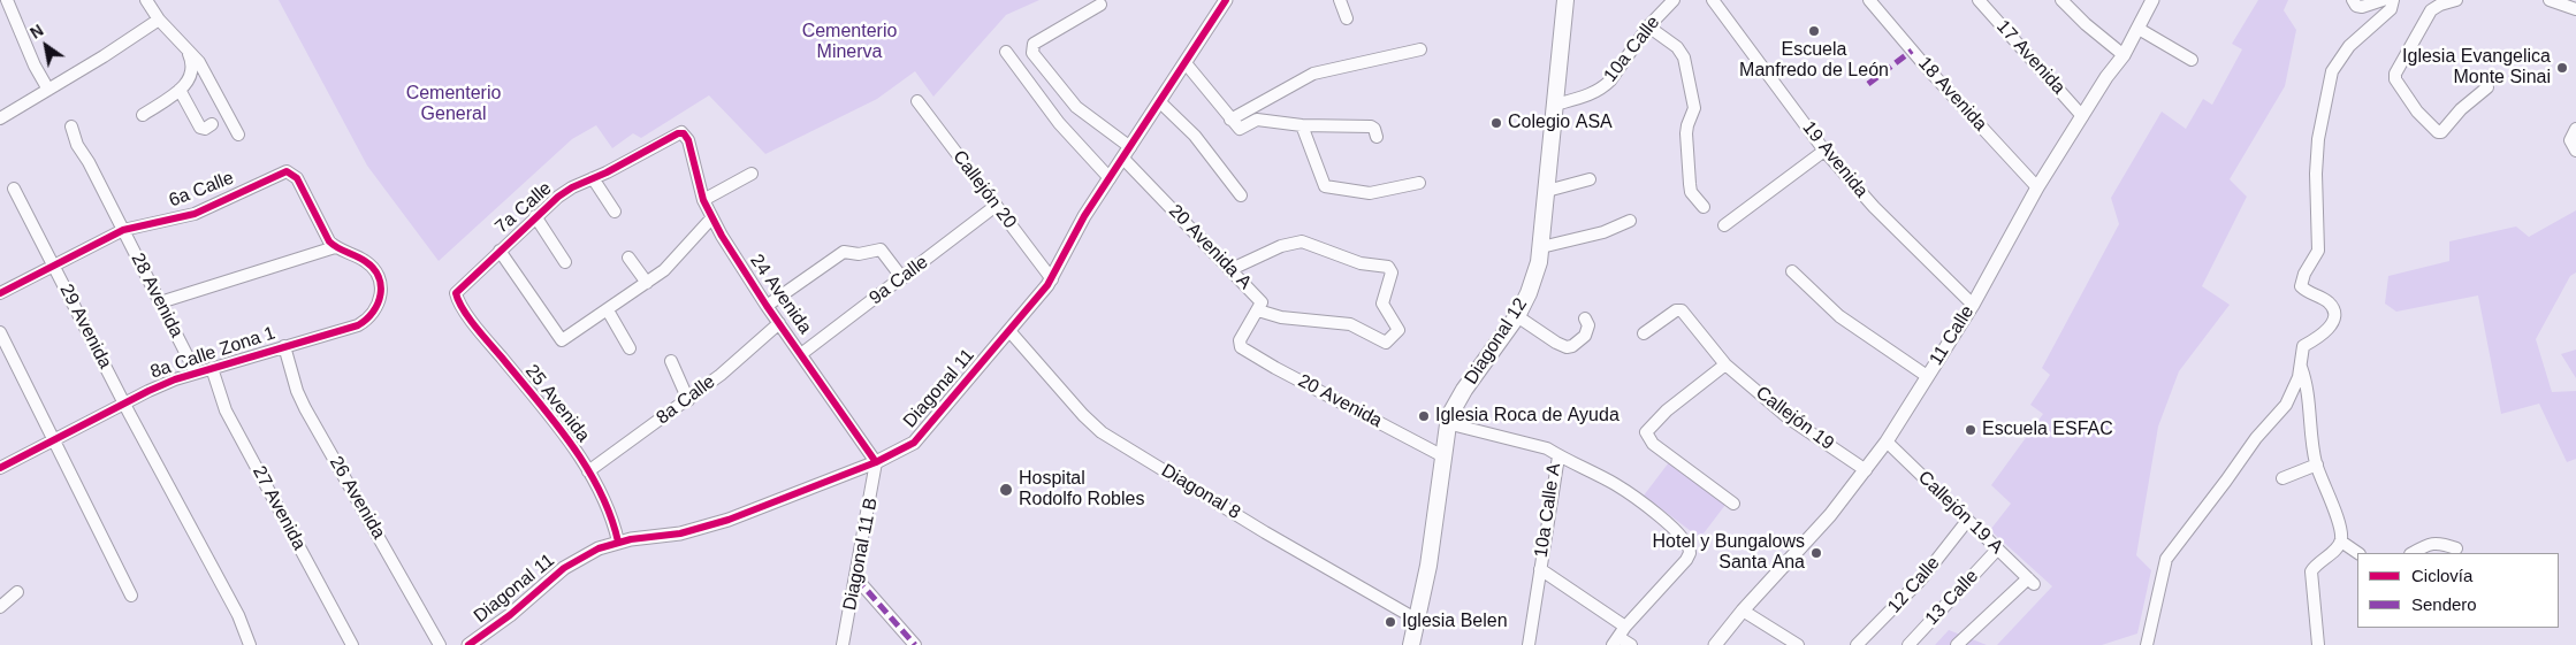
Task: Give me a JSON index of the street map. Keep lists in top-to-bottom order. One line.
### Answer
{"streets":{"main road":["Diagonal 12"],"street":["10a Calle","17 Avenida","18 Avenida","19 Avenida","6a Calle","Callejón 20","7a Calle","20 Avenida A","9a Calle","24 Avenida","28 Avenida","29 Avenida","11 Calle","8a Calle Zona 1","Diagonal 11","8a Calle","20 Avenida","25 Avenida","Callejón 19","Diagonal 8","26 Avenida","27 Avenida","10a Calle A","Callejón 19 A","Diagonal 11 B","12 Calle","13 Calle"]},"crossings":[["10a Calle","Diagonal 12"],["17 Avenida","11 Calle"],["18 Avenida","11 Calle"],["19 Avenida","11 Calle"],["6a Calle","28 Avenida"],["6a Calle","29 Avenida"],["6a Calle","8a Calle Zona 1"],["Callejón 20","9a Calle"],["Callejón 20","Diagonal 11"],["7a Calle","24 Avenida"],["7a Calle","25 Avenida"],["20 Avenida A","Diagonal 11"],["20 Avenida A","20 Avenida"],["9a Calle","24 Avenida"],["24 Avenida","Diagonal 11"],["24 Avenida","8a Calle"],["24 Avenida","Diagonal 11 B"],["28 Avenida","8a Calle Zona 1"],["29 Avenida","8a Calle Zona 1"],["11 Calle","Callejón 19"],["11 Calle","Callejón 19 A"],["Diagonal 12","20 Avenida"],["Diagonal 12","Diagonal 8"],["Diagonal 12","10a Calle A"],["8a Calle Zona 1","26 Avenida"],["8a Calle Zona 1","27 Avenida"],["Diagonal 11","25 Avenida"],["Diagonal 11","Diagonal 8"],["Diagonal 11","Diagonal 11 B"],["8a Calle","25 Avenida"],["Callejón 19 A","12 Calle"],["Callejón 19 A","13 Calle"]],"parks":["Cementerio Minerva","Cementerio General"],"places":["Escuela Manfredo de León","Iglesia Evangelica Monte Sinai","Colegio ASA","Iglesia Roca de Ayuda","Escuela ESFAC","Hospital Rodolfo Robles","Hotel y Bungalows Santa Ana","Iglesia Belen"],"legend":["Ciclovía","Sendero"],"north":"top left"}
